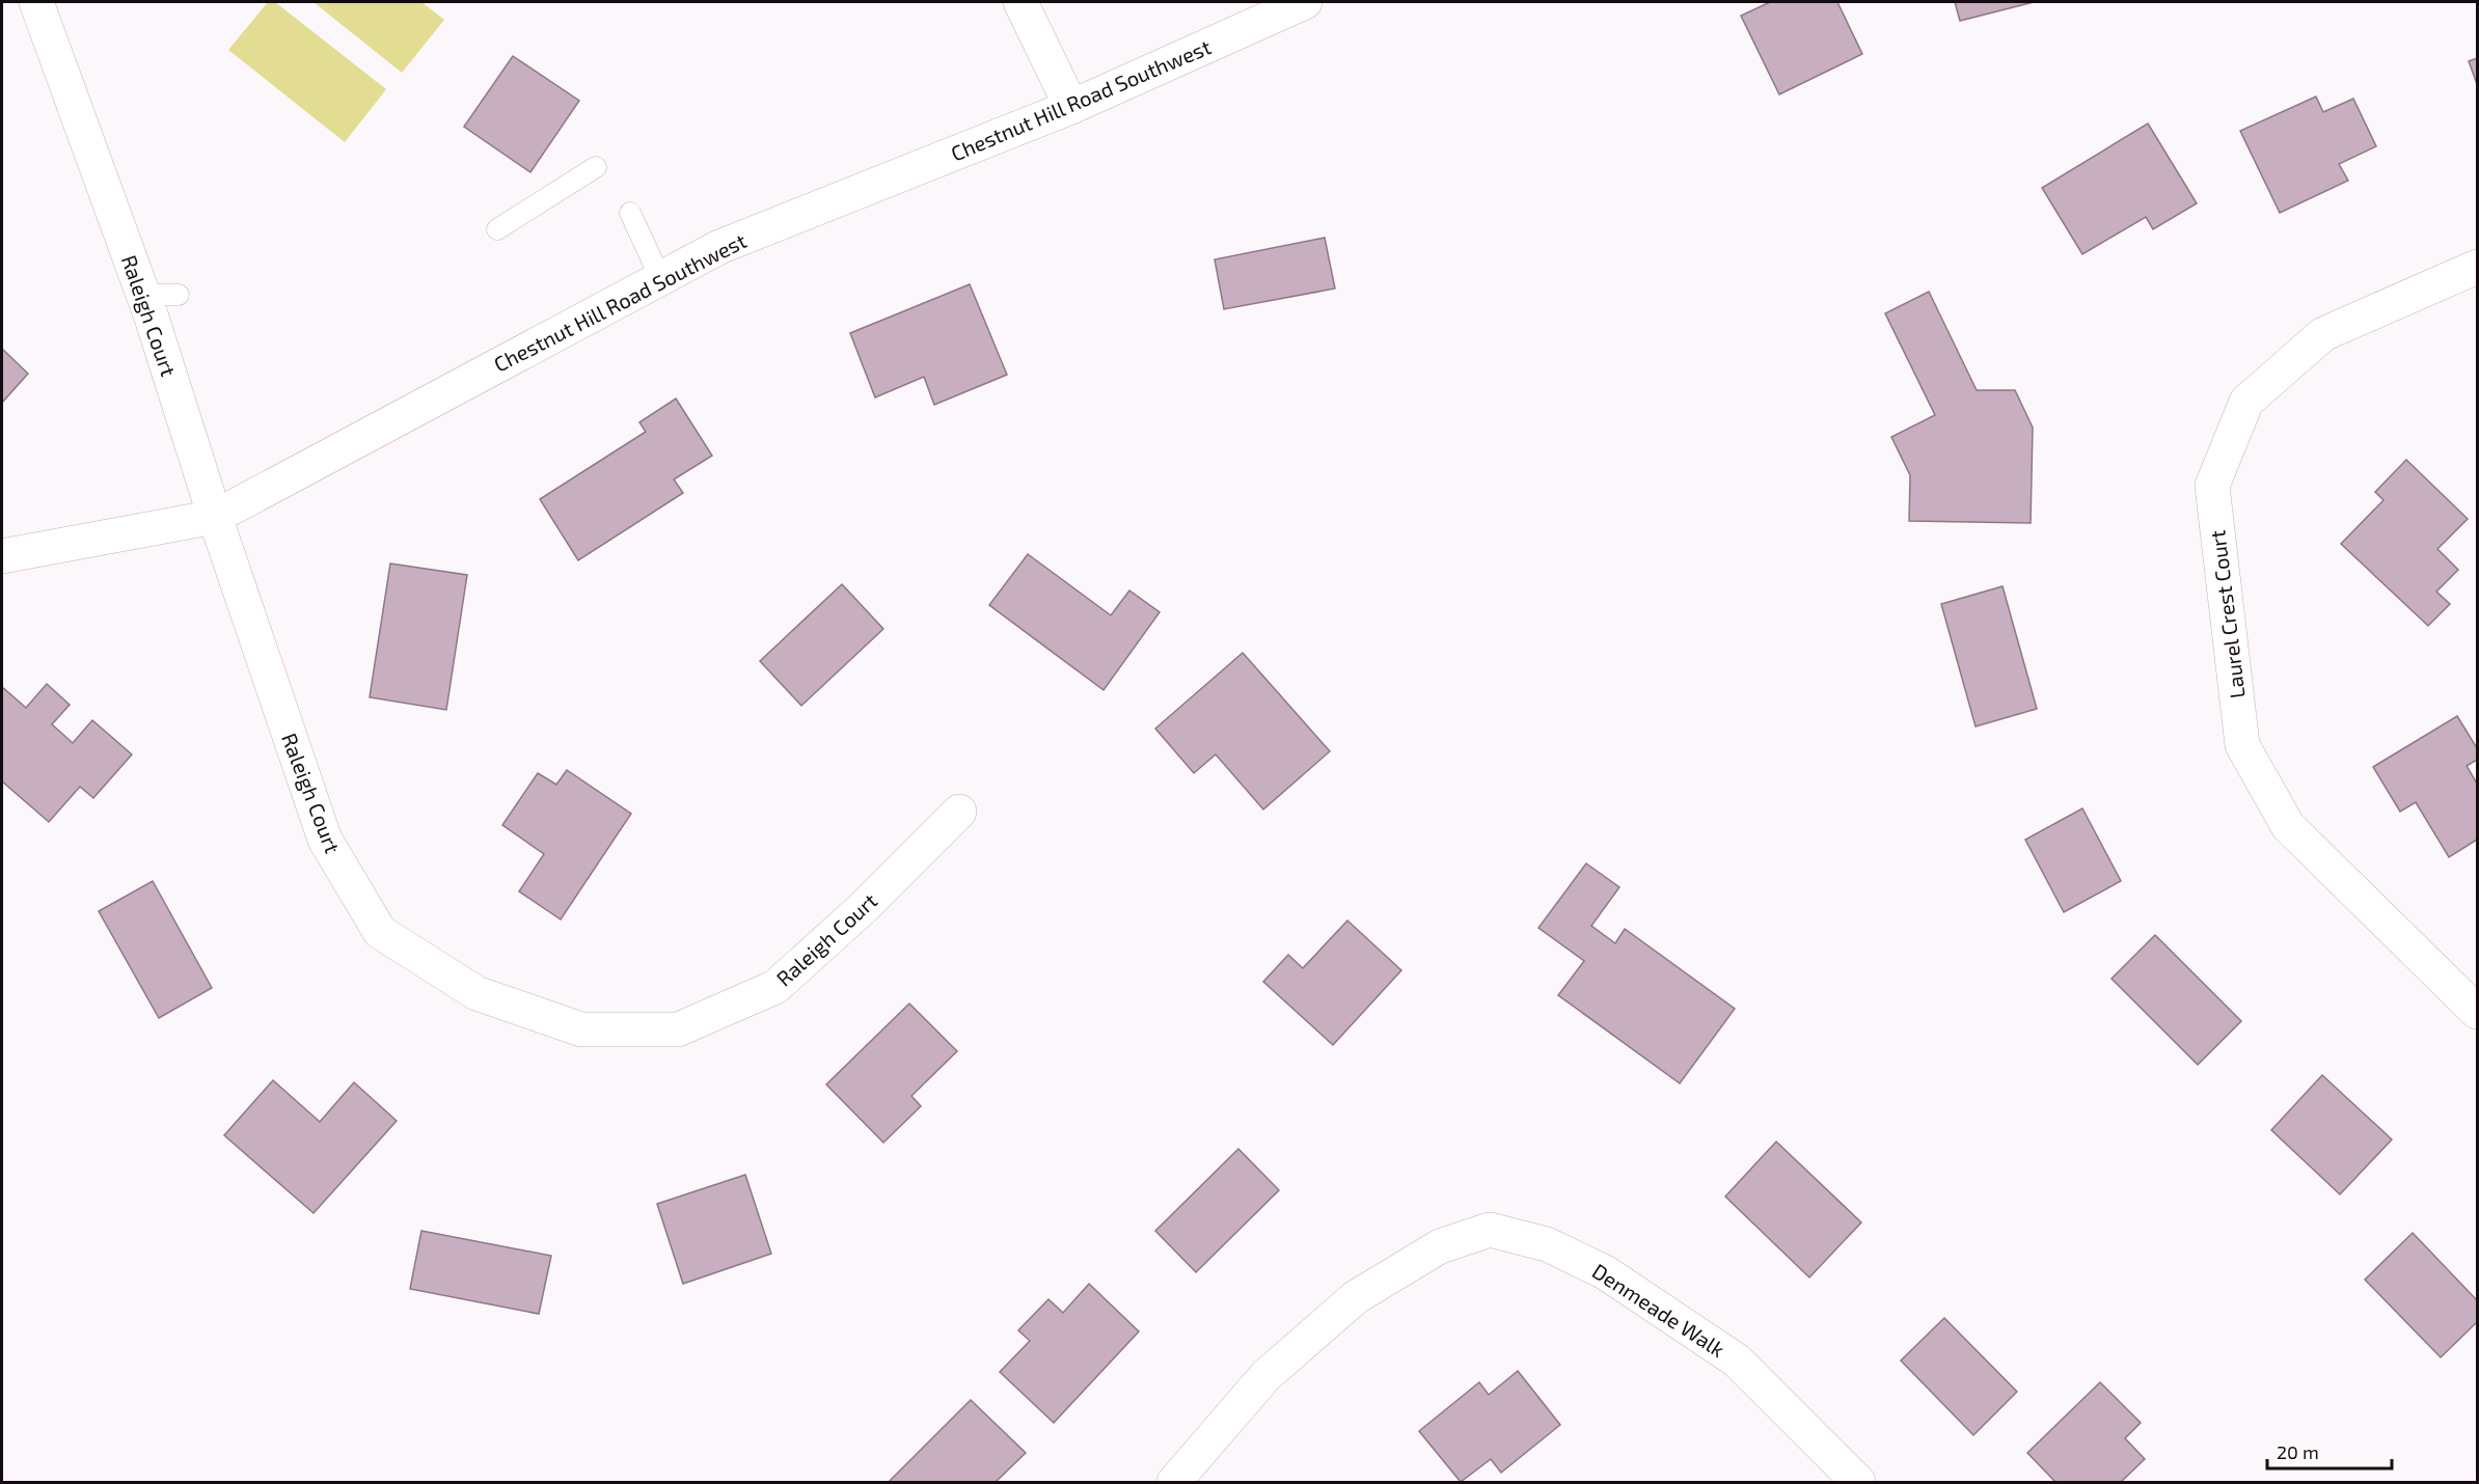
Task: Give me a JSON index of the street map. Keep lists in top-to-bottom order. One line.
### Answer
{"streets":{"street":["Chestnut Hill Road Southwest","Raleigh Court","Laurel Crest Court","Denmeade Walk"]},"crossings":[["Chestnut Hill Road Southwest","Raleigh Court"]],"scale_bar":"20 m"}
